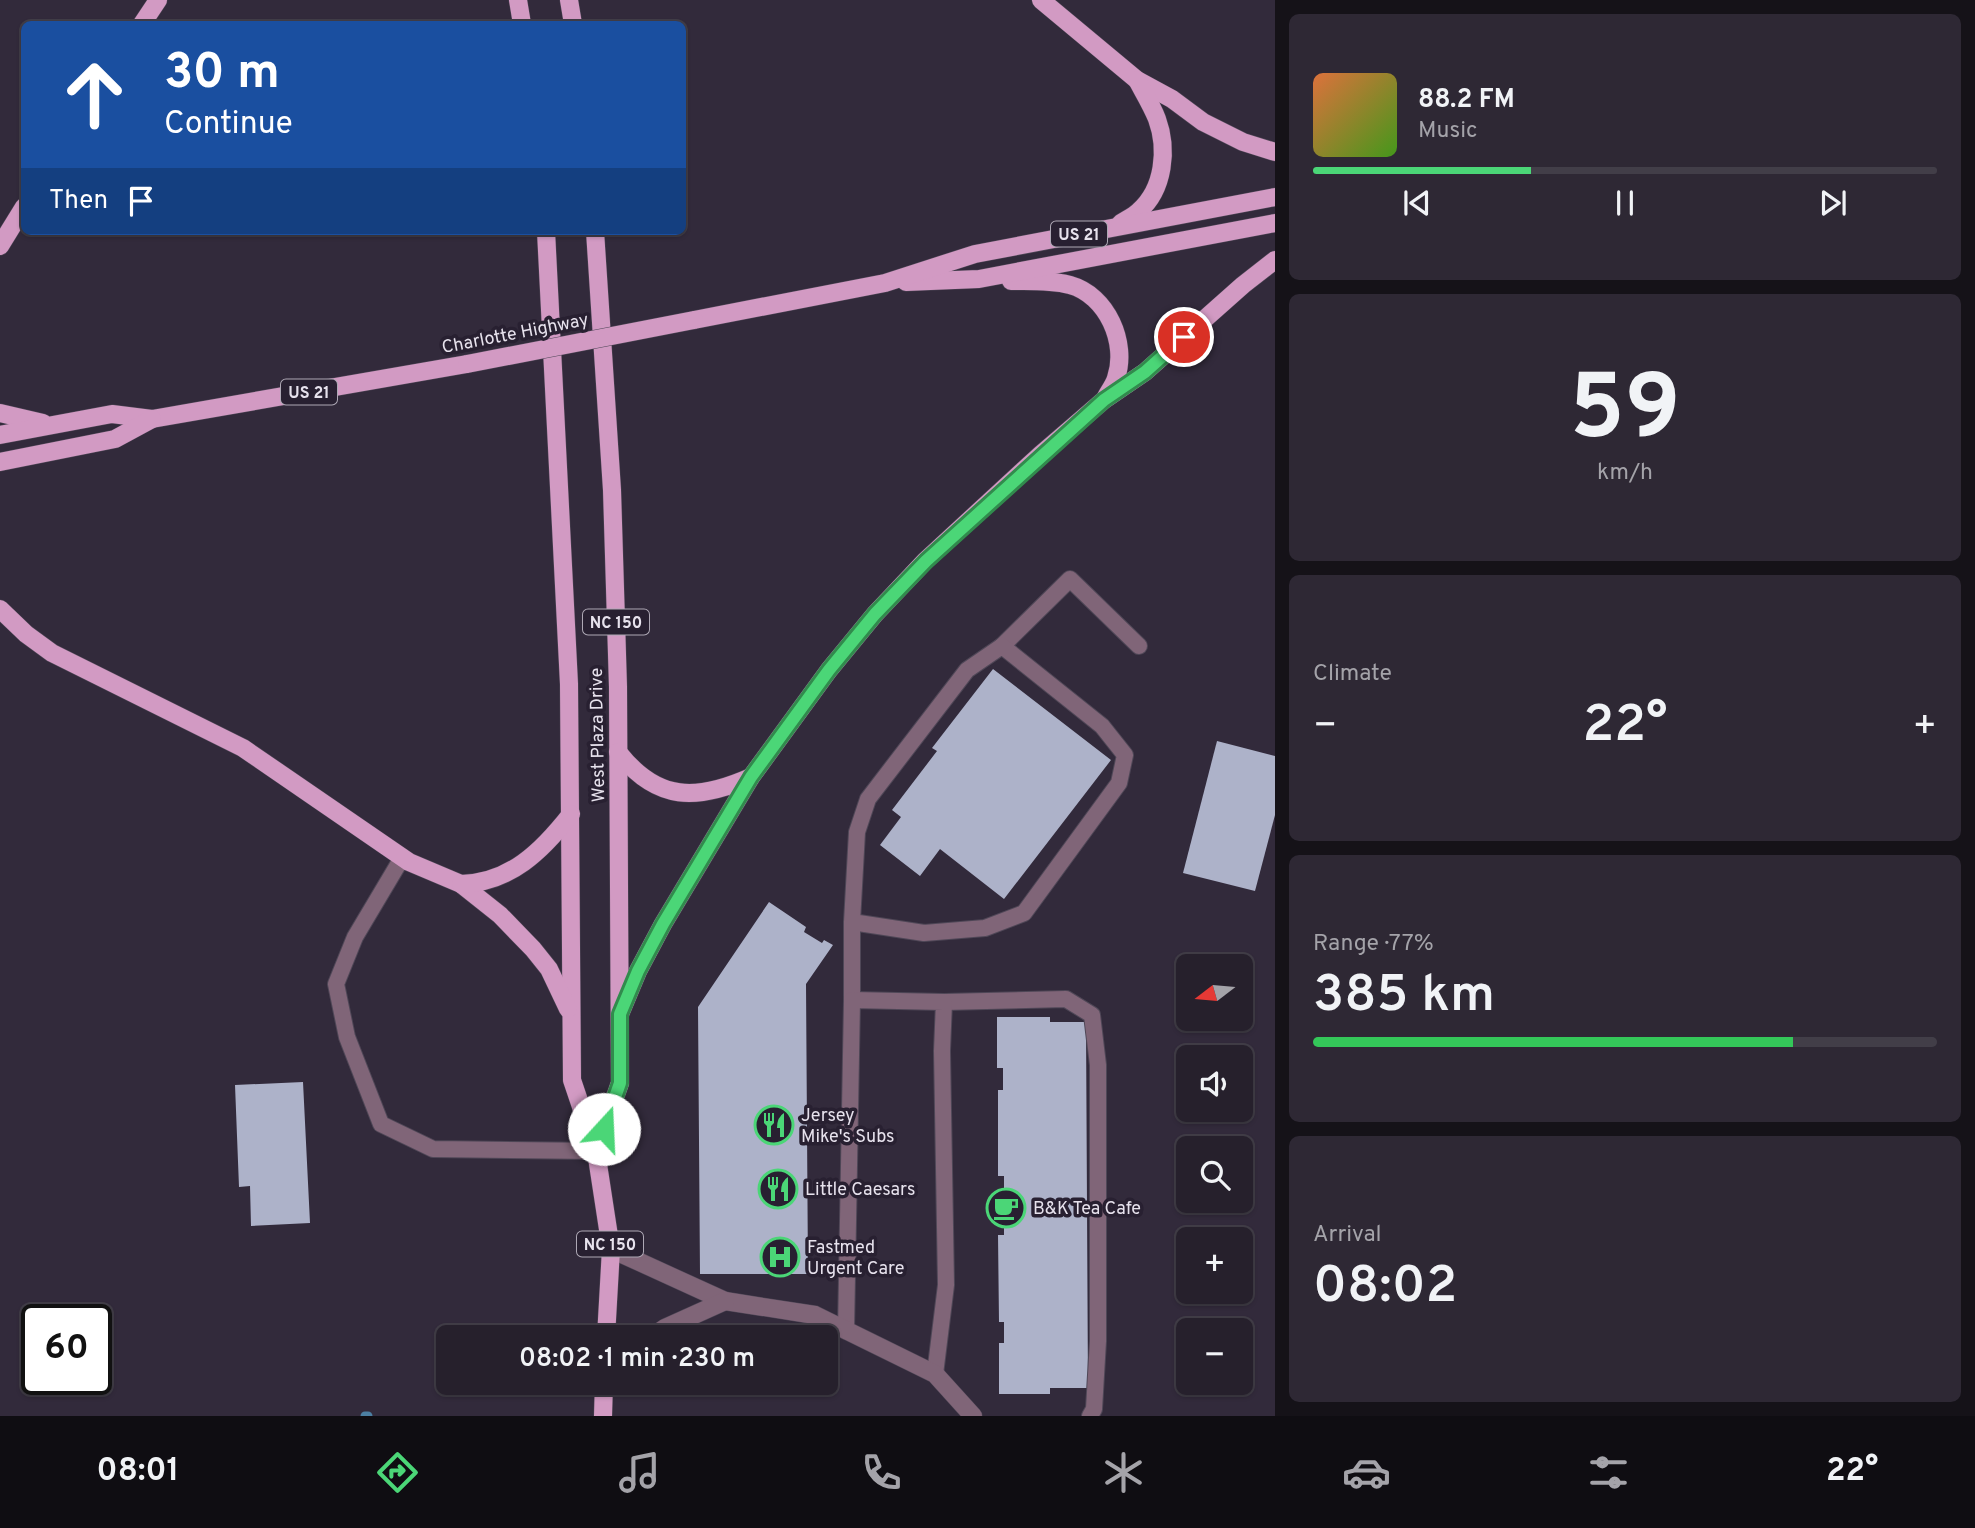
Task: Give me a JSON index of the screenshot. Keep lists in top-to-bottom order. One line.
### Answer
{"streets":{"main road":["US 21","Charlotte Highway","NC 150","West Plaza Drive"]},"places":{"restaurant":["Jersey Mike's Subs","Little Caesars"],"cafe":["B&K Tea Cafe"],"hospital":["Fastmed Urgent Care"]},"north":"left","page":{"turn":["30 m","Continue"],"song":["88.2 FM","Music"],"then":"Then","tile":[["59","km/h"],"Climate",["Range · 77%","385 km"],["Arrival","08:02"]],"heat":["−","22°","+"],"map_buttons":["+","−"],"limit":"60","trip":"08:02 · 1 min · 230 m","tabs":["08:01","22°"]}}
